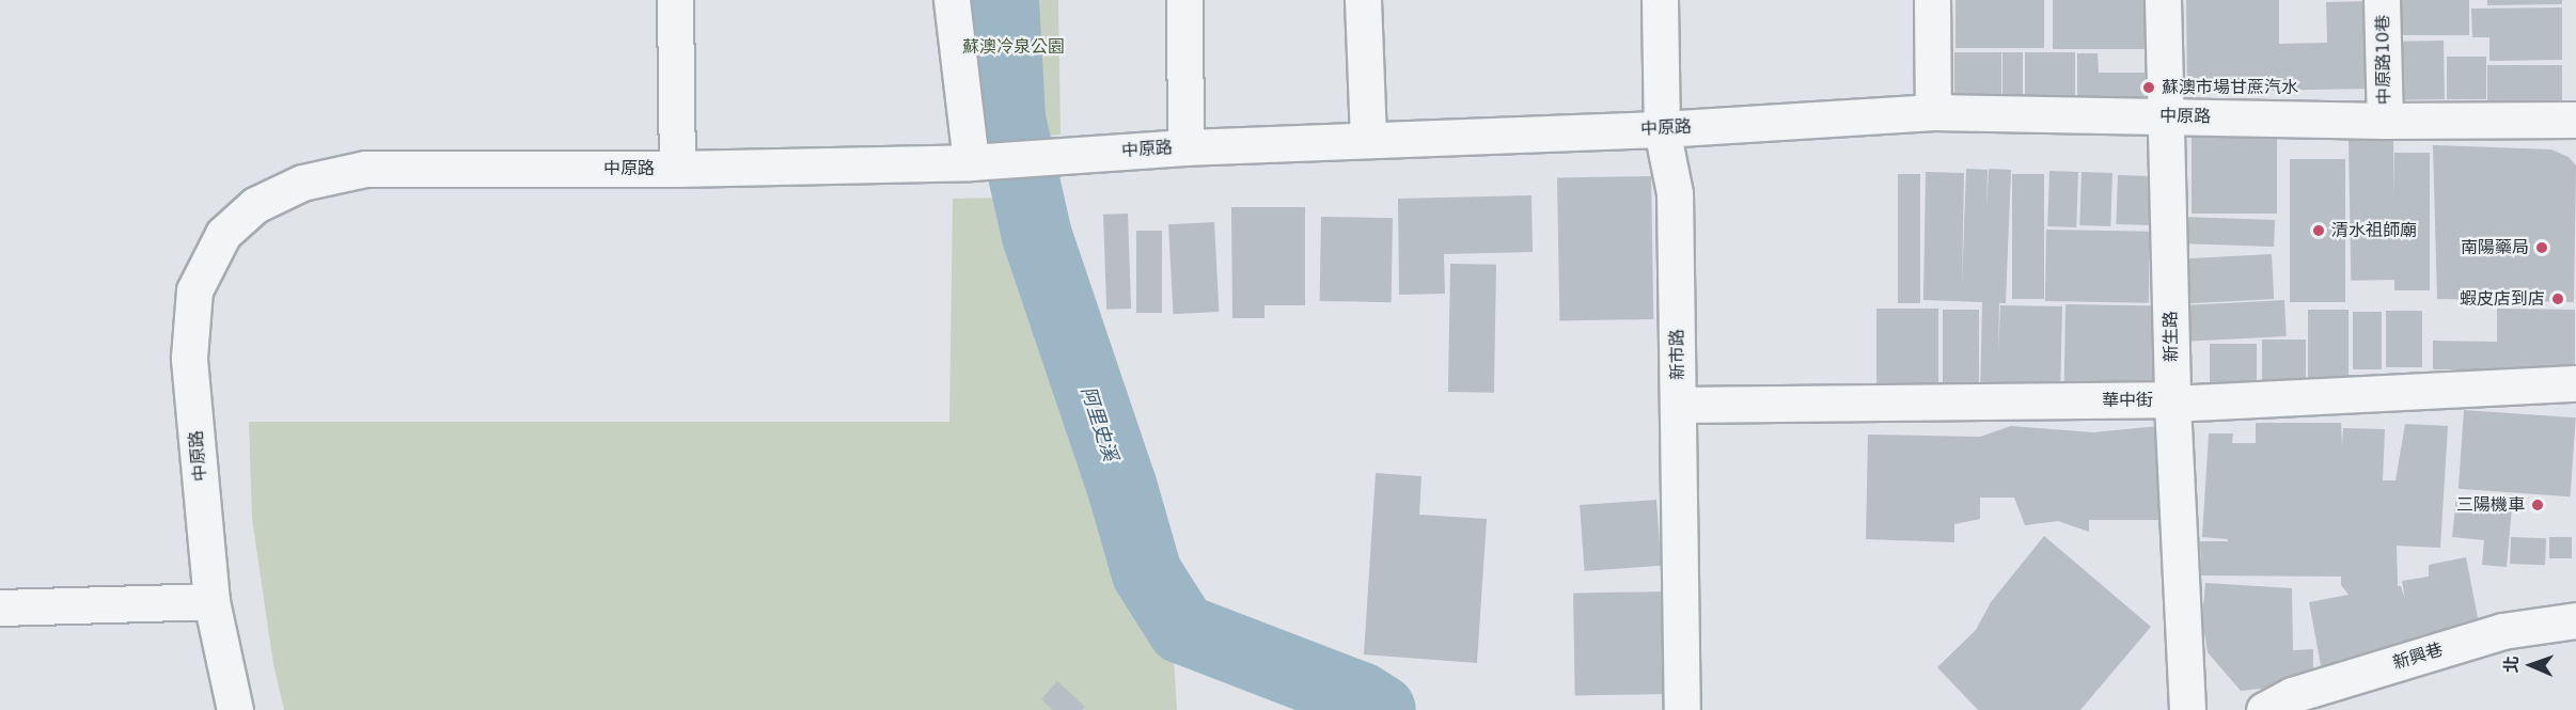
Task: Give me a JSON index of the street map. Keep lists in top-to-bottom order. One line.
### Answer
{"streets":{"street":["中原路10巷","中原路","新生路","新市路","華中街","新興巷"]},"crossings":[["中原路10巷","中原路"],["中原路","新生路"],["中原路","新市路"],["新生路","華中街"],["新市路","華中街"]],"water":["阿里史溪"],"parks":["蘇澳冷泉公園"],"places":["蘇澳市場甘蔗汽水","清水祖師廟","南陽藥局","蝦皮店到店","三陽機車"],"north":"left"}
